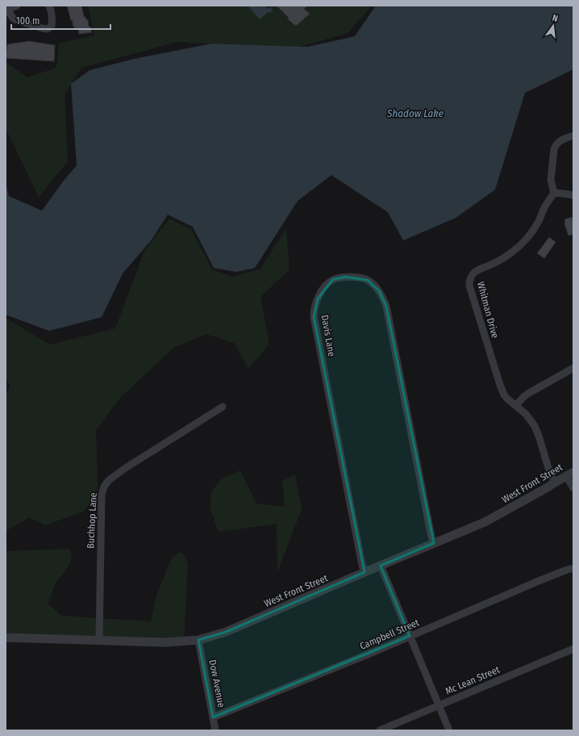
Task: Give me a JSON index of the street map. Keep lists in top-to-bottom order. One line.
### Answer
{"streets":{"street":["Whitman Drive","Davis Lane","West Front Street","Buchhop Lane","Campbell Street","Mc Lean Street","Dow Avenue"]},"crossings":[["Whitman Drive","West Front Street"],["Davis Lane","West Front Street"],["West Front Street","Buchhop Lane"],["West Front Street","Dow Avenue"],["Campbell Street","Dow Avenue"]],"water":["Shadow Lake"],"scale_bar":"100 m","north":"top"}
